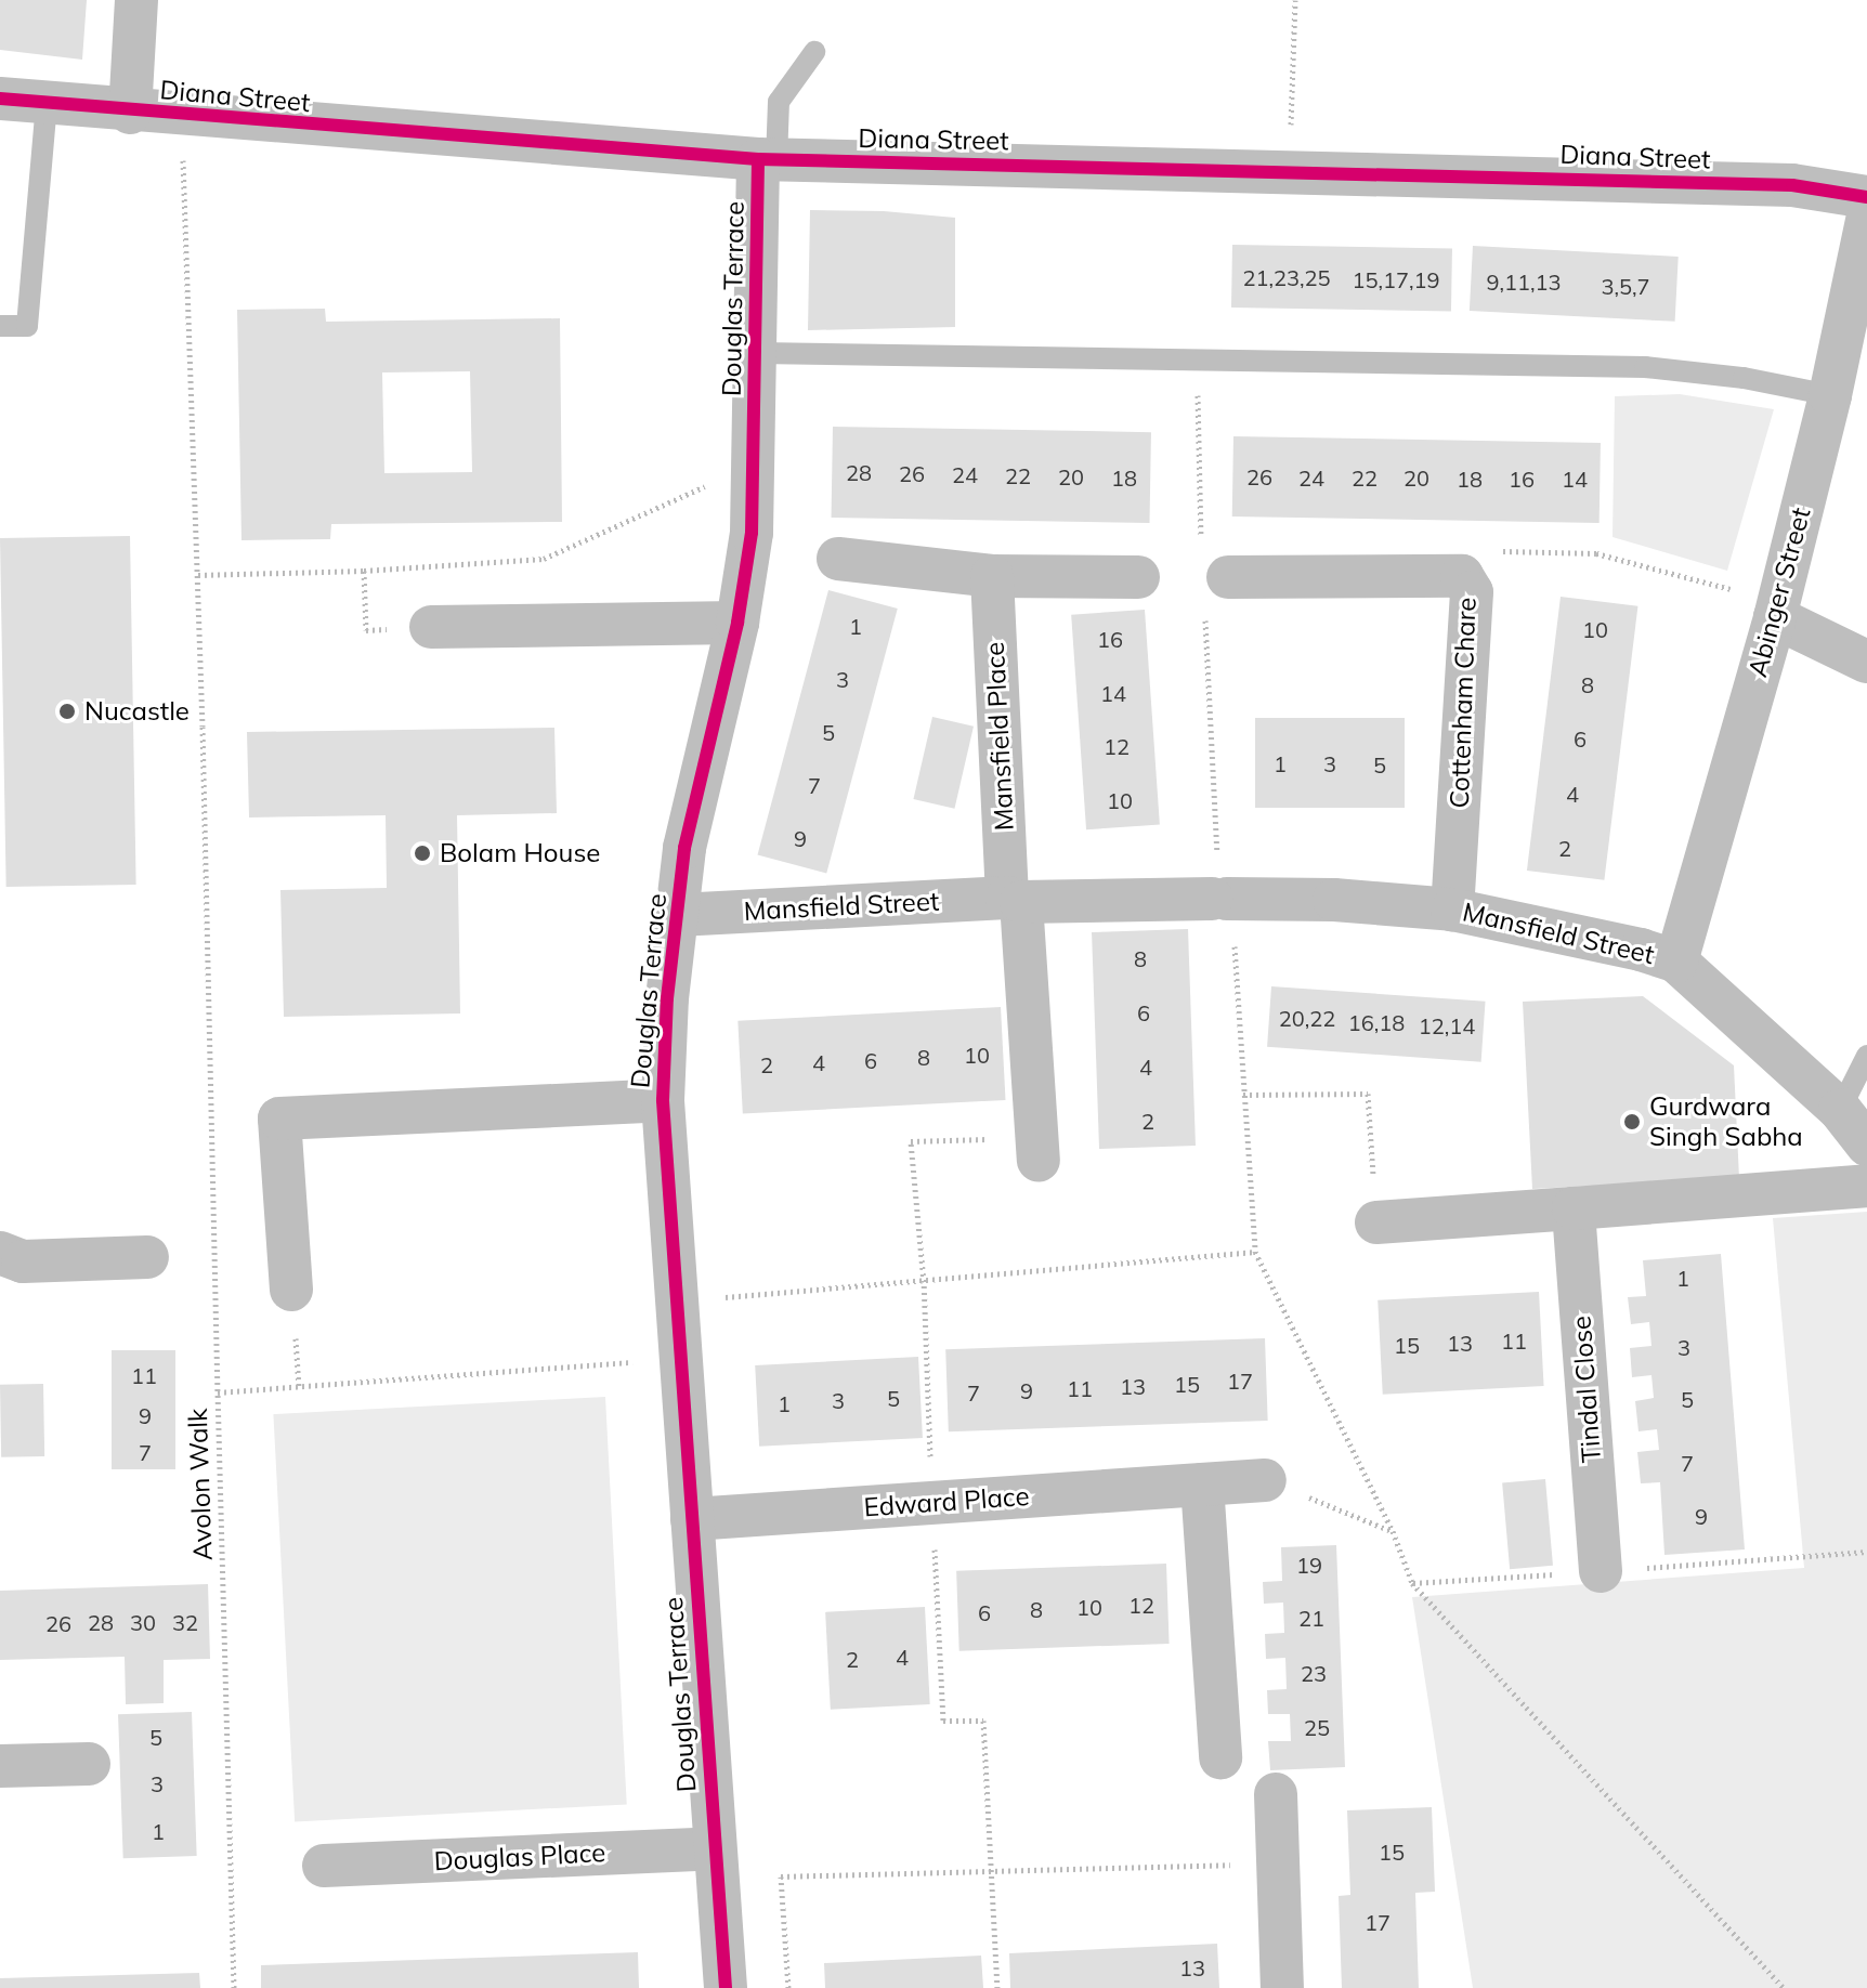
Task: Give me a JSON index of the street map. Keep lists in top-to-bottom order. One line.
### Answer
{"streets":{"street":["Diana Street","Douglas Terrace","Abinger Street","Cottenham Chare","Mansfield Place","Mansfield Street","Tindal Close","Edward Place","Douglas Place"],"path":["Avolon Walk"]},"crossings":[["Diana Street","Douglas Terrace"],["Douglas Terrace","Mansfield Street"],["Douglas Terrace","Avolon Walk"],["Douglas Terrace","Edward Place"],["Douglas Terrace","Douglas Place"],["Abinger Street","Mansfield Street"],["Cottenham Chare","Mansfield Street"],["Mansfield Place","Mansfield Street"]],"places":["Nucastle","Bolam House","Gurdwara Singh Sabha"],"house_numbers":["21,23,25","15,17,19","9,11,13","3,5,7","28","26","24","22","20","26","18","24","22","20","18","16","14","1","10","16","3","8","14","5","6","12","1","3","5","7","4","10","9","2","8","6","20,22","16,18","12,14","10","8","6","4","2","4","2","1","11","13","15","3","11","17","15","13","11","9","7","5","5","3","1","9","7","7","9","19","12","10","8","6","21","28","30","32","26","4","2","23","25","5","3","1","15","17","13"]}
